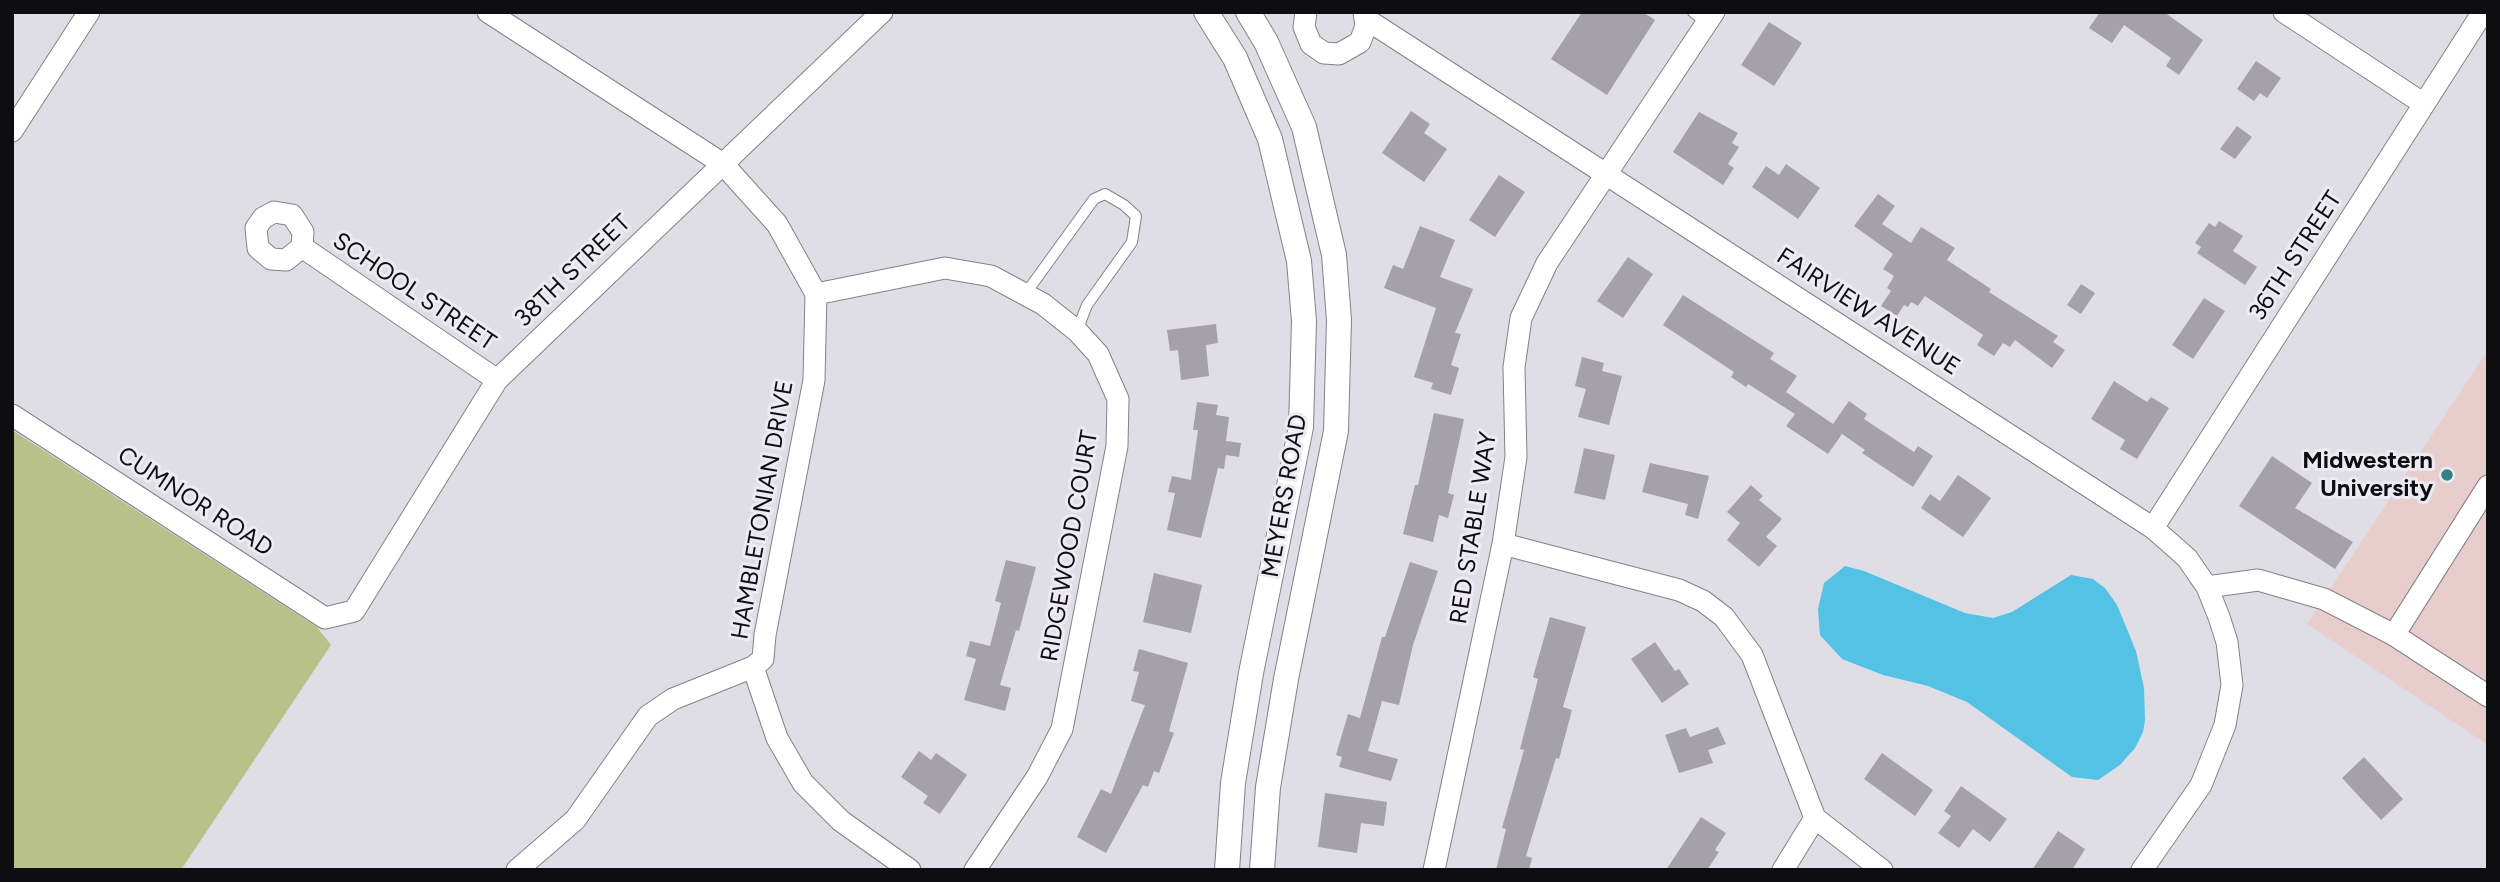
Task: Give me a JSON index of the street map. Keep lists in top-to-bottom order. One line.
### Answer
{"streets":{"street":["36TH STREET","38TH STREET","SCHOOL STREET","FAIRVIEW AVENUE","MEYERS ROAD","CUMNOR ROAD","HAMBLETONIAN DRIVE","RED STABLE WAY","RIDGEWOOD COURT"]},"crossings":[["36TH STREET","FAIRVIEW AVENUE"],["38TH STREET","SCHOOL STREET"],["38TH STREET","CUMNOR ROAD"],["38TH STREET","HAMBLETONIAN DRIVE"],["FAIRVIEW AVENUE","RED STABLE WAY"],["HAMBLETONIAN DRIVE","RIDGEWOOD COURT"]],"places":["Midwestern University"]}
